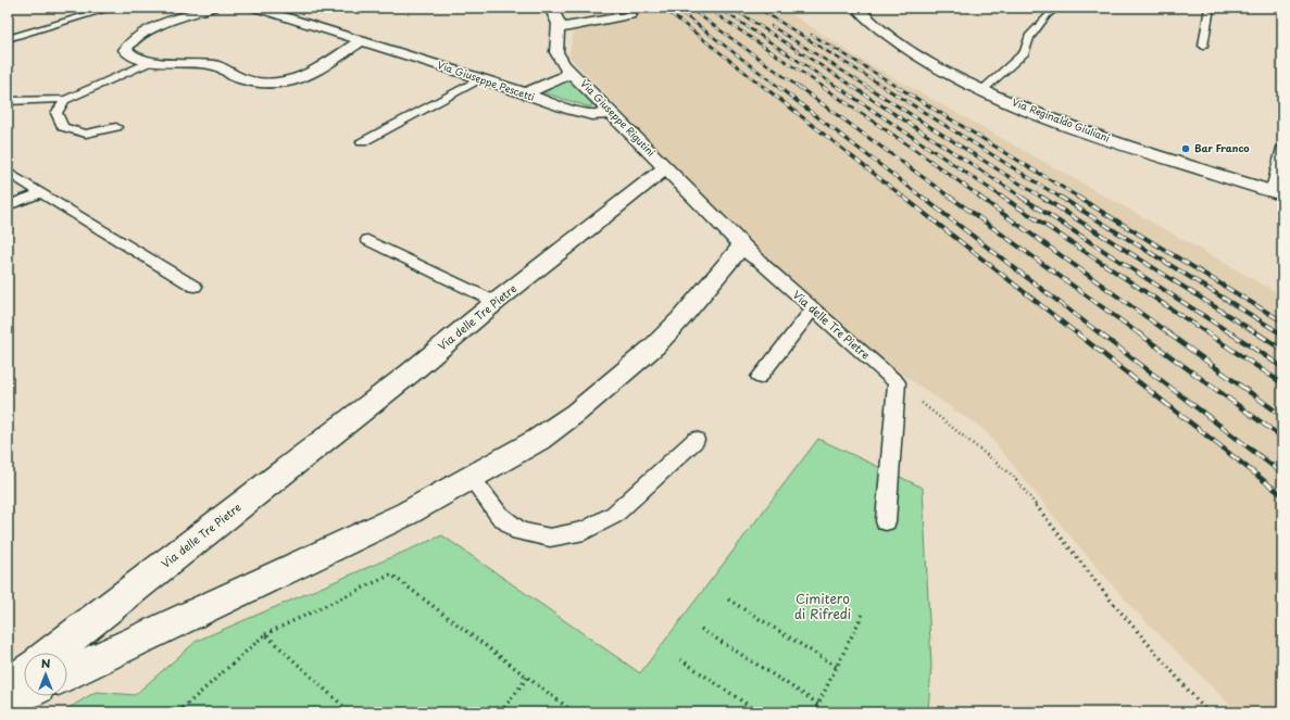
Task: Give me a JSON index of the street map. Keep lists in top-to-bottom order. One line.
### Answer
{"streets":{"street":["Via Giuseppe Pescetti","Via Giuseppe Rigutini","Via Reginaldo Giuliani","Via delle Tre Pietre"]},"crossings":[["Via Giuseppe Pescetti","Via Giuseppe Rigutini"],["Via Giuseppe Rigutini","Via delle Tre Pietre"]],"parks":["Cimitero di Rifredi"],"places":["Bar Franco"],"north":"top"}
